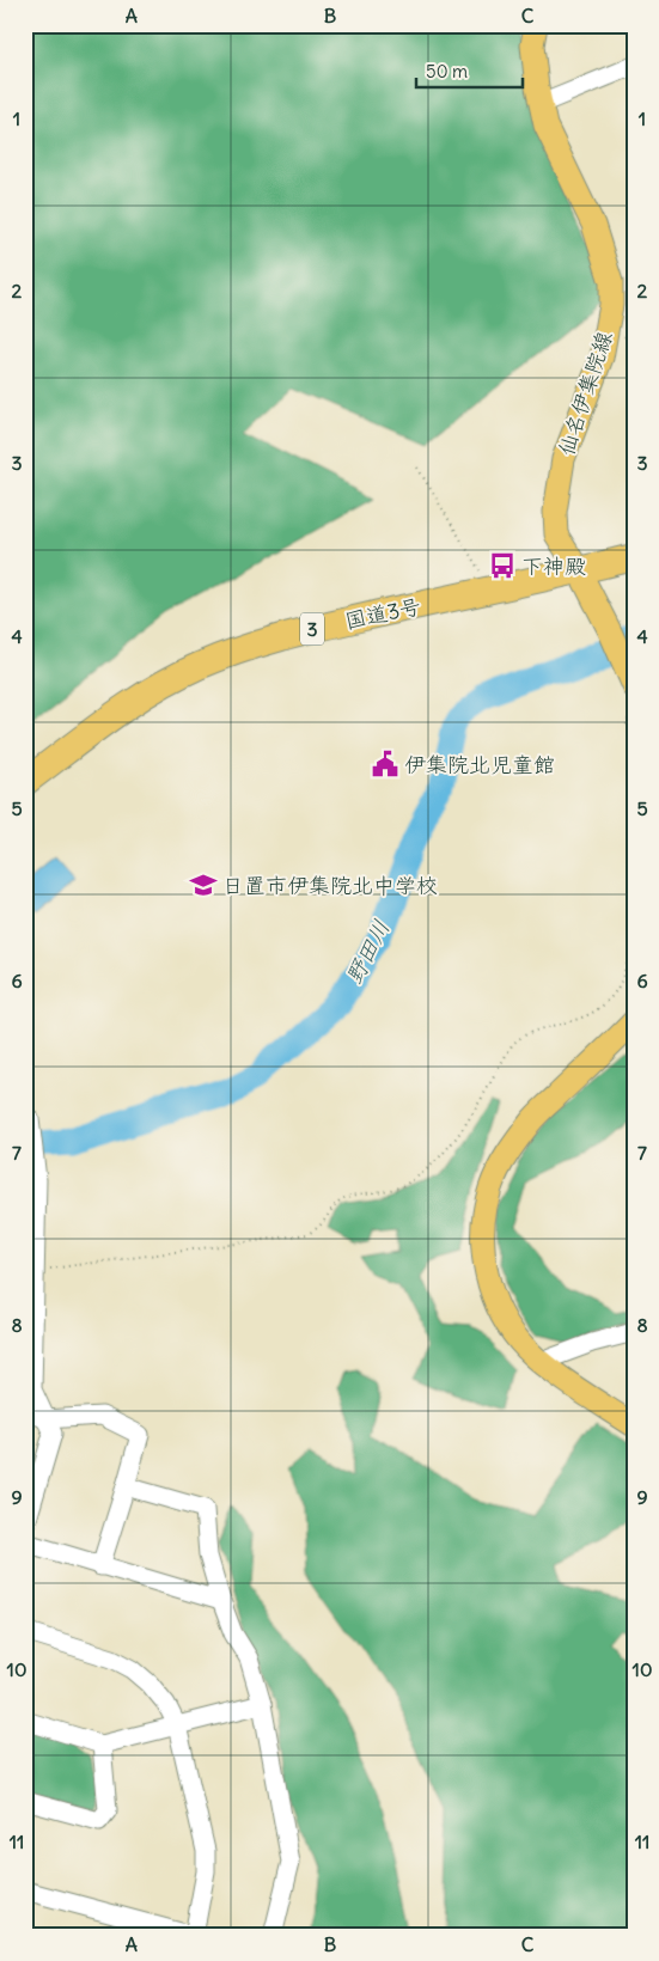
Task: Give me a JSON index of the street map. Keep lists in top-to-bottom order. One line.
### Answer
{"streets":{"highway":["国道3号","3"],"main road":["仙名伊集院線"]},"crossings":[["仙名伊集院線","国道3号"]],"water":["野田川"],"places":{"bus stop":["下神殿"],"public building":["伊集院北児童館"],"school or university":["日置市伊集院北中学校"]},"scale_bar":"50 m","grid":{"columns":["A","B","C"],"rows":["1","2","3","4","5","6","7","8","9","10","11"]}}
